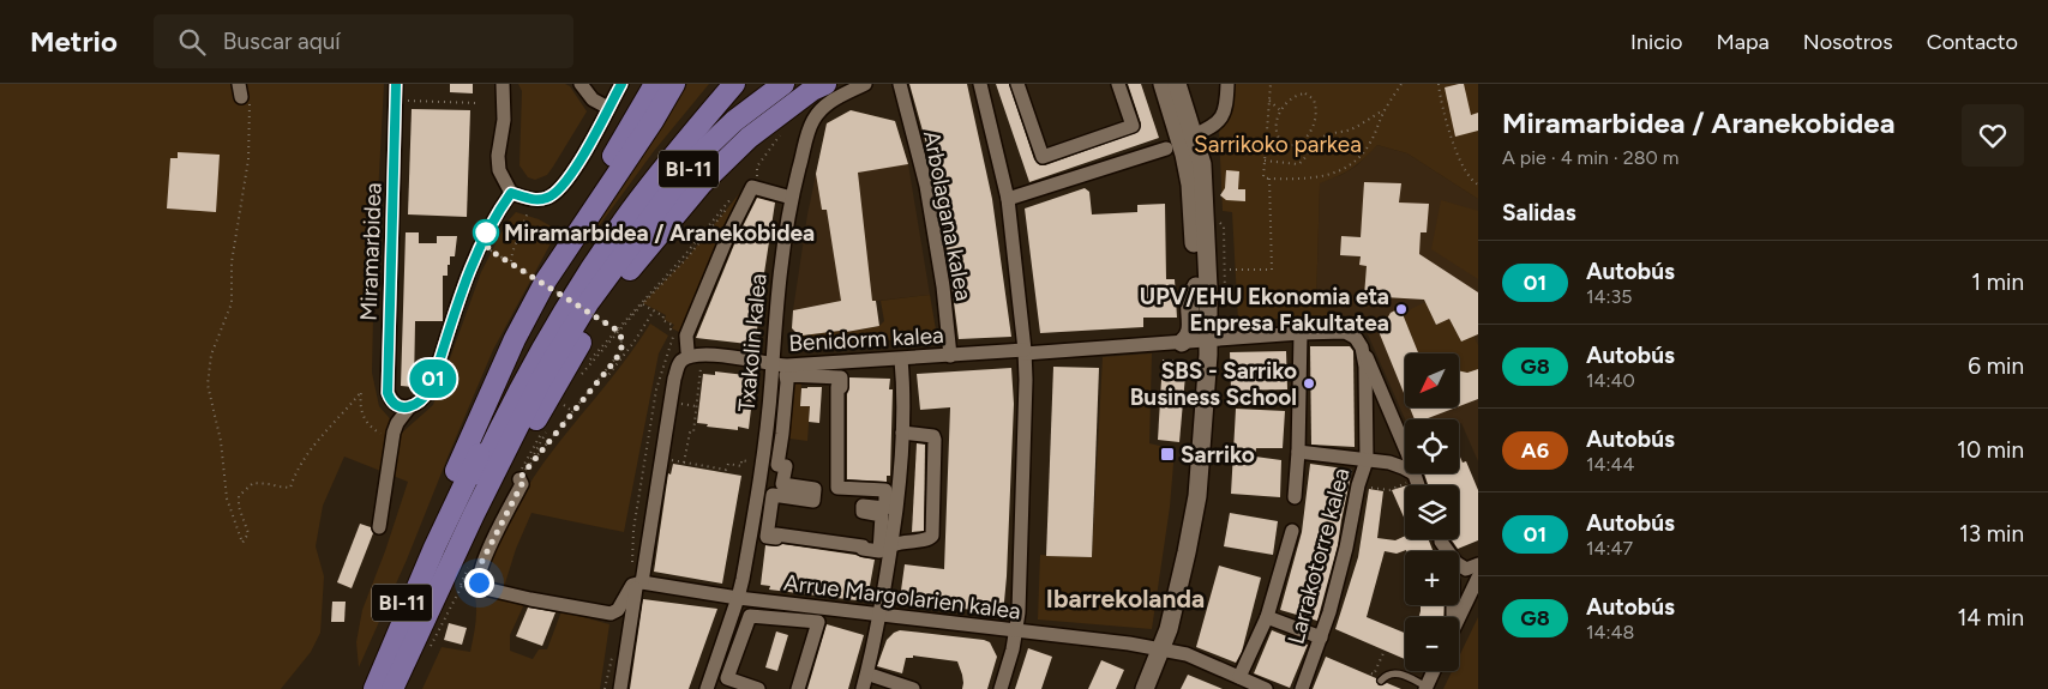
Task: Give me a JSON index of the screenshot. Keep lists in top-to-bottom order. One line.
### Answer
{"streets":{"main road":["BI-11"],"street":["Arbolagana kalea","Miramarbidea","Benidorm kalea","Txakolin kalea","Larrakotorre kalea","Arrue Margolarien kalea"]},"crossings":[["Arbolagana kalea","Benidorm kalea"],["Benidorm kalea","Txakolin kalea"],["Benidorm kalea","Larrakotorre kalea"],["Benidorm kalea","Arrue Margolarien kalea"],["Txakolin kalea","Arrue Margolarien kalea"]],"districts":["Ibarrekolanda"],"parks":["Sarrikoko parkea"],"places":{"other":["Miramarbidea / Aranekobidea","UPV/EHU Ekonomia eta Enpresa Fakultatea","SBS - Sarriko Business School"],"transit":["Sarriko"]},"lines":["bus line 01"],"north":"bottom left","page":{"header":"Metrio","search":"Buscar aquí","nav":["Inicio","Mapa","Nosotros","Contacto"],"on_map":"01","heading":[["Miramarbidea / Aranekobidea","A pie · 4 min · 280 m"],"Salidas"],"list":[{"mark":"01","name":"Autobús","note":"14:35","value":"1 min"},{"mark":"G8","name":"Autobús","note":"14:40","value":"6 min"},{"mark":"A6","name":"Autobús","note":"14:44","value":"10 min"},{"mark":"01","name":"Autobús","note":"14:47","value":"13 min"},{"mark":"G8","name":"Autobús","note":"14:48","value":"14 min"}],"map_buttons":["+","−"]}}
